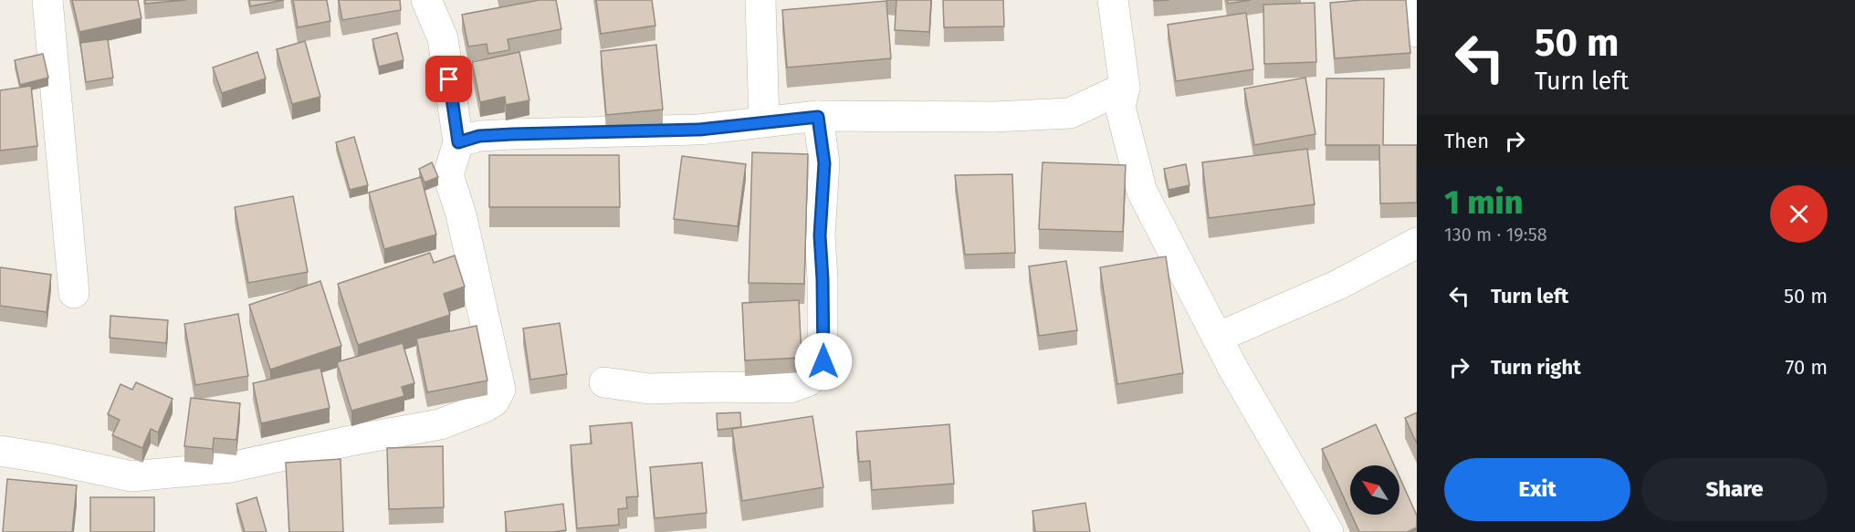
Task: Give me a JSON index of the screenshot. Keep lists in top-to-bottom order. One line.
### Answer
{"north":"top left","page":{"turn":["50 m","Turn left"],"then":"Then","heading":["1 min","130 m · 19:58"],"list":[{"name":"Turn left","value":"50 m"},{"name":"Turn right","value":"70 m"}],"buttons":["Exit","Share"]}}
